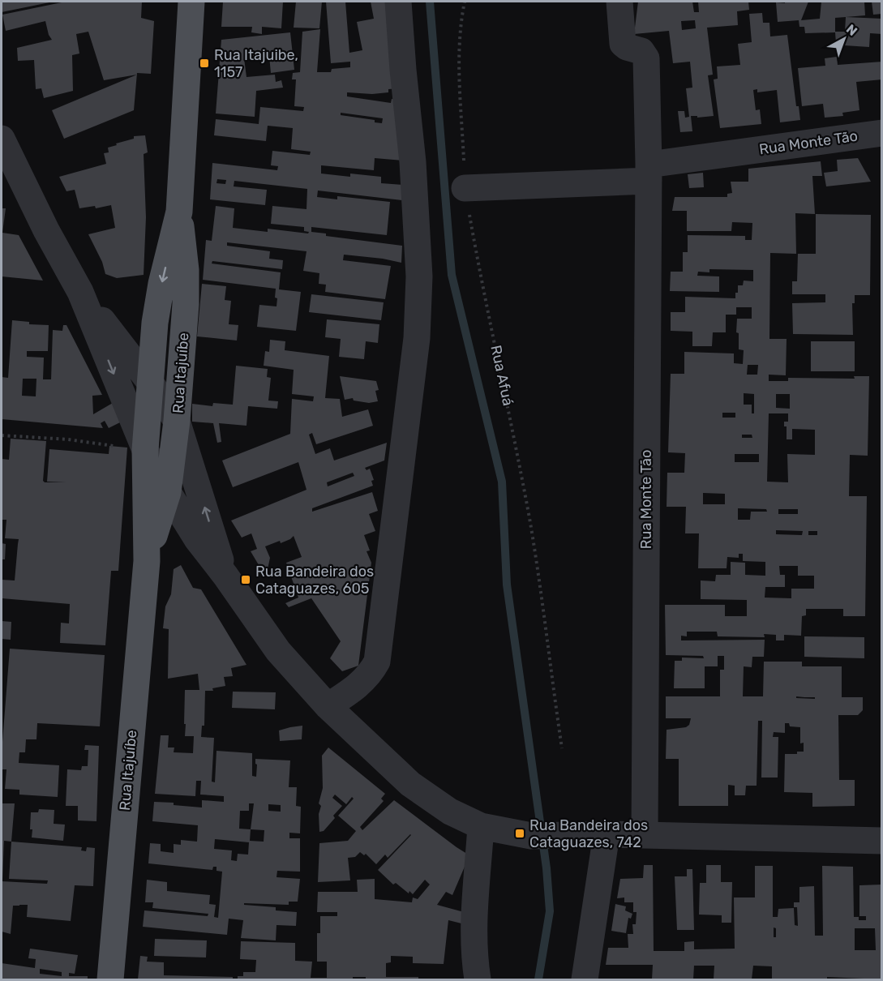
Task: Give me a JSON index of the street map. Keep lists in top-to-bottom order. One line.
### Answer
{"streets":{"main road":["Rua Itajuíbe"],"street":["Rua Monte Tão"],"path":["Rua Afuá"]},"places":{"transit":["Rua Itajuibe, 1157","Rua Bandeira dos Cataguazes, 605","Rua Bandeira dos Cataguazes, 742"]},"north":"top right"}
